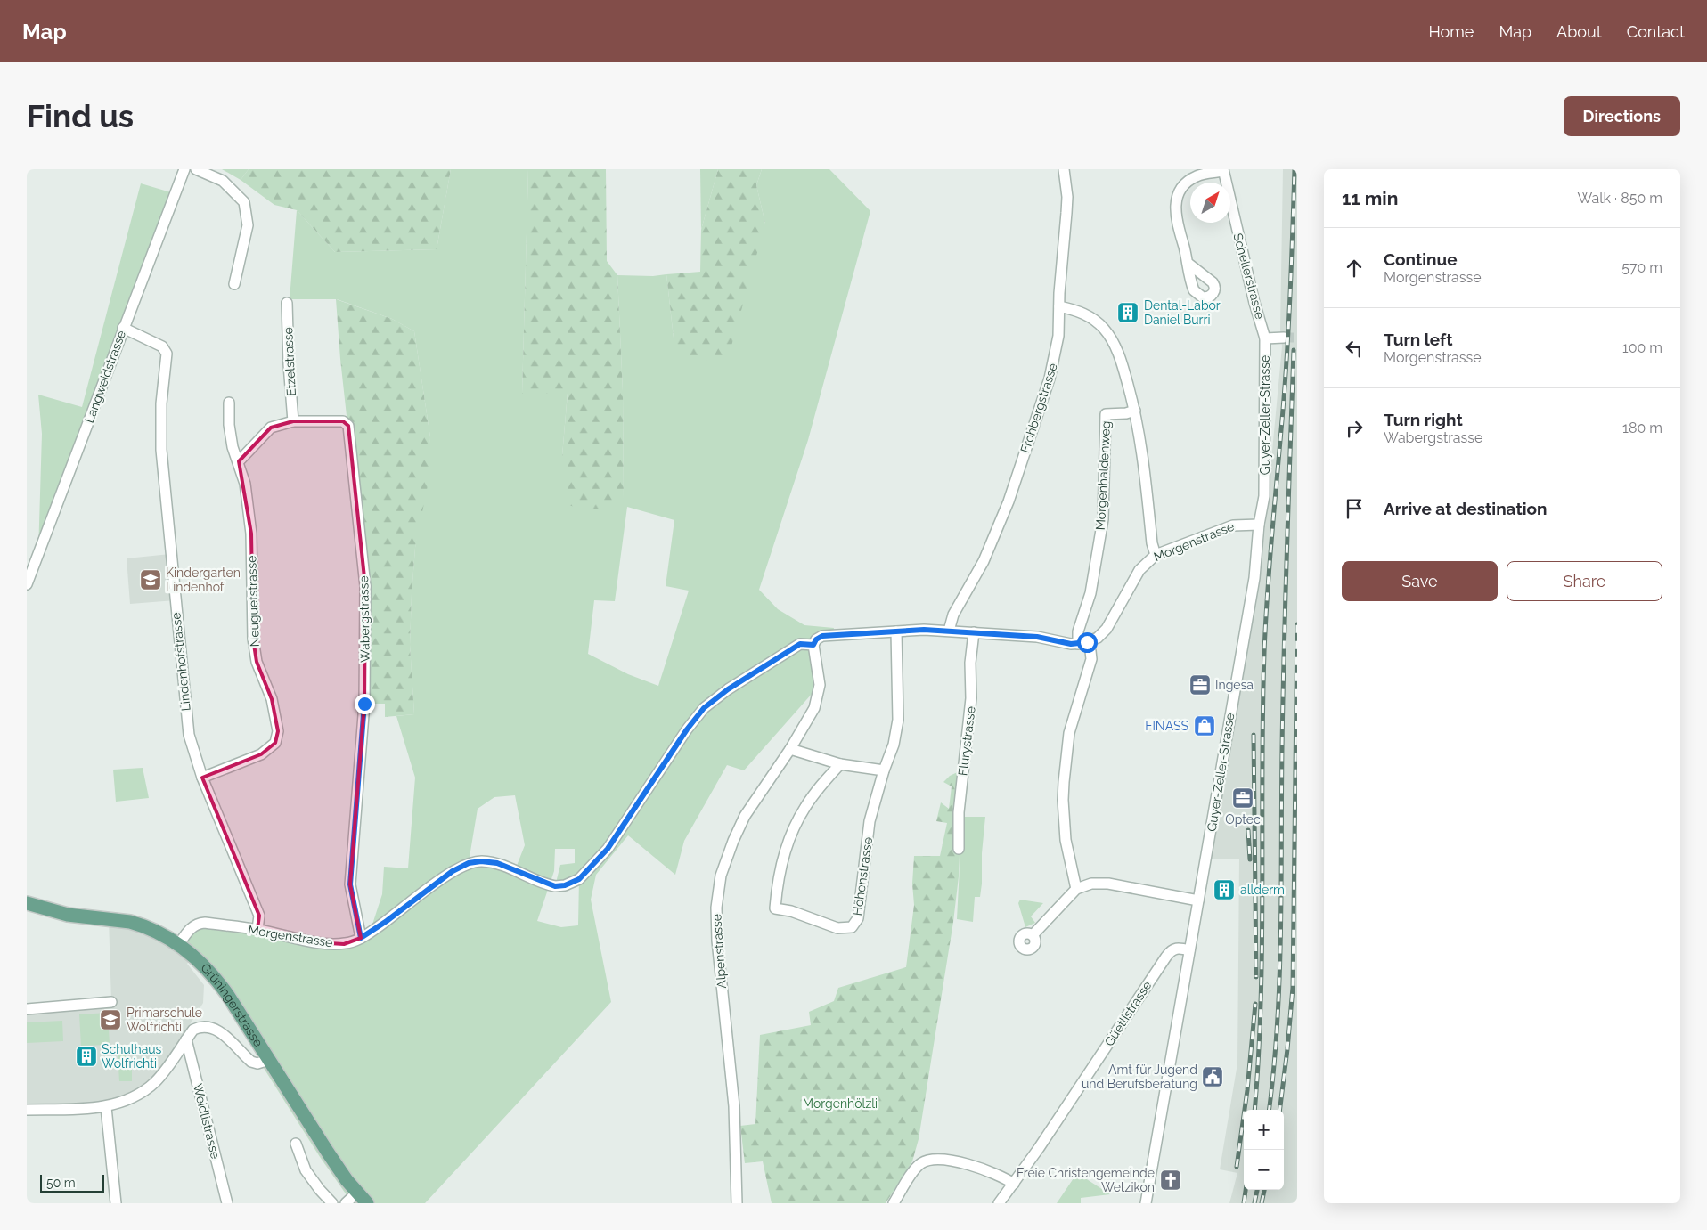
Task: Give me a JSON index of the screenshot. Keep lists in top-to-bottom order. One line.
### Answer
{"streets":{"main road":["Grüningerstrasse"],"street":["Schellerstrasse","Etzelstrasse","Langweidstrasse","Frohbergstrasse","Guyer-Zeller-Strasse","Morgenhaldenweg","Morgenstrasse","Neuguetstrasse","Wabergstrasse","Lindenhofstrasse","Flurystrasse","Höhenstrasse","Alpenstrasse","Güetlistrasse","Weidlistrasse"]},"crossings":[["Schellerstrasse","Guyer-Zeller-Strasse"],["Etzelstrasse","Wabergstrasse"],["Langweidstrasse","Lindenhofstrasse"],["Frohbergstrasse","Morgenstrasse"],["Guyer-Zeller-Strasse","Morgenstrasse"],["Guyer-Zeller-Strasse","Güetlistrasse"],["Morgenhaldenweg","Morgenstrasse"],["Morgenstrasse","Wabergstrasse"],["Morgenstrasse","Lindenhofstrasse"],["Morgenstrasse","Flurystrasse"],["Morgenstrasse","Höhenstrasse"],["Morgenstrasse","Alpenstrasse"],["Morgenstrasse","Grüningerstrasse"],["Neuguetstrasse","Wabergstrasse"],["Neuguetstrasse","Lindenhofstrasse"]],"parks":["Morgenhölzli"],"places":{"building":["Dental-Labor Daniel Burri","allderm","Schulhaus Wolfrichti"],"school or university":["Kindergarten Lindenhof","Primarschule Wolfrichti"],"office":["Ingesa","Optec"],"shop":["FINASS"],"public building":["Amt für Jugend und Berufsberatung"],"church":["Freie Christengemeinde Wetzikon"]},"scale_bar":"50 m","north":"top right","page":{"header":"Map","nav":["Home","Map","About","Contact"],"buttons":["Directions",["Save","Share"]],"title":"Find us","heading":["11 min","Walk · 850 m"],"list":[["Continue","Morgenstrasse","570 m"],["Turn left","Morgenstrasse","100 m"],["Turn right","Wabergstrasse","180 m"],"Arrive at destination"],"map_buttons":["+","−"],"scale":"50 m"}}
